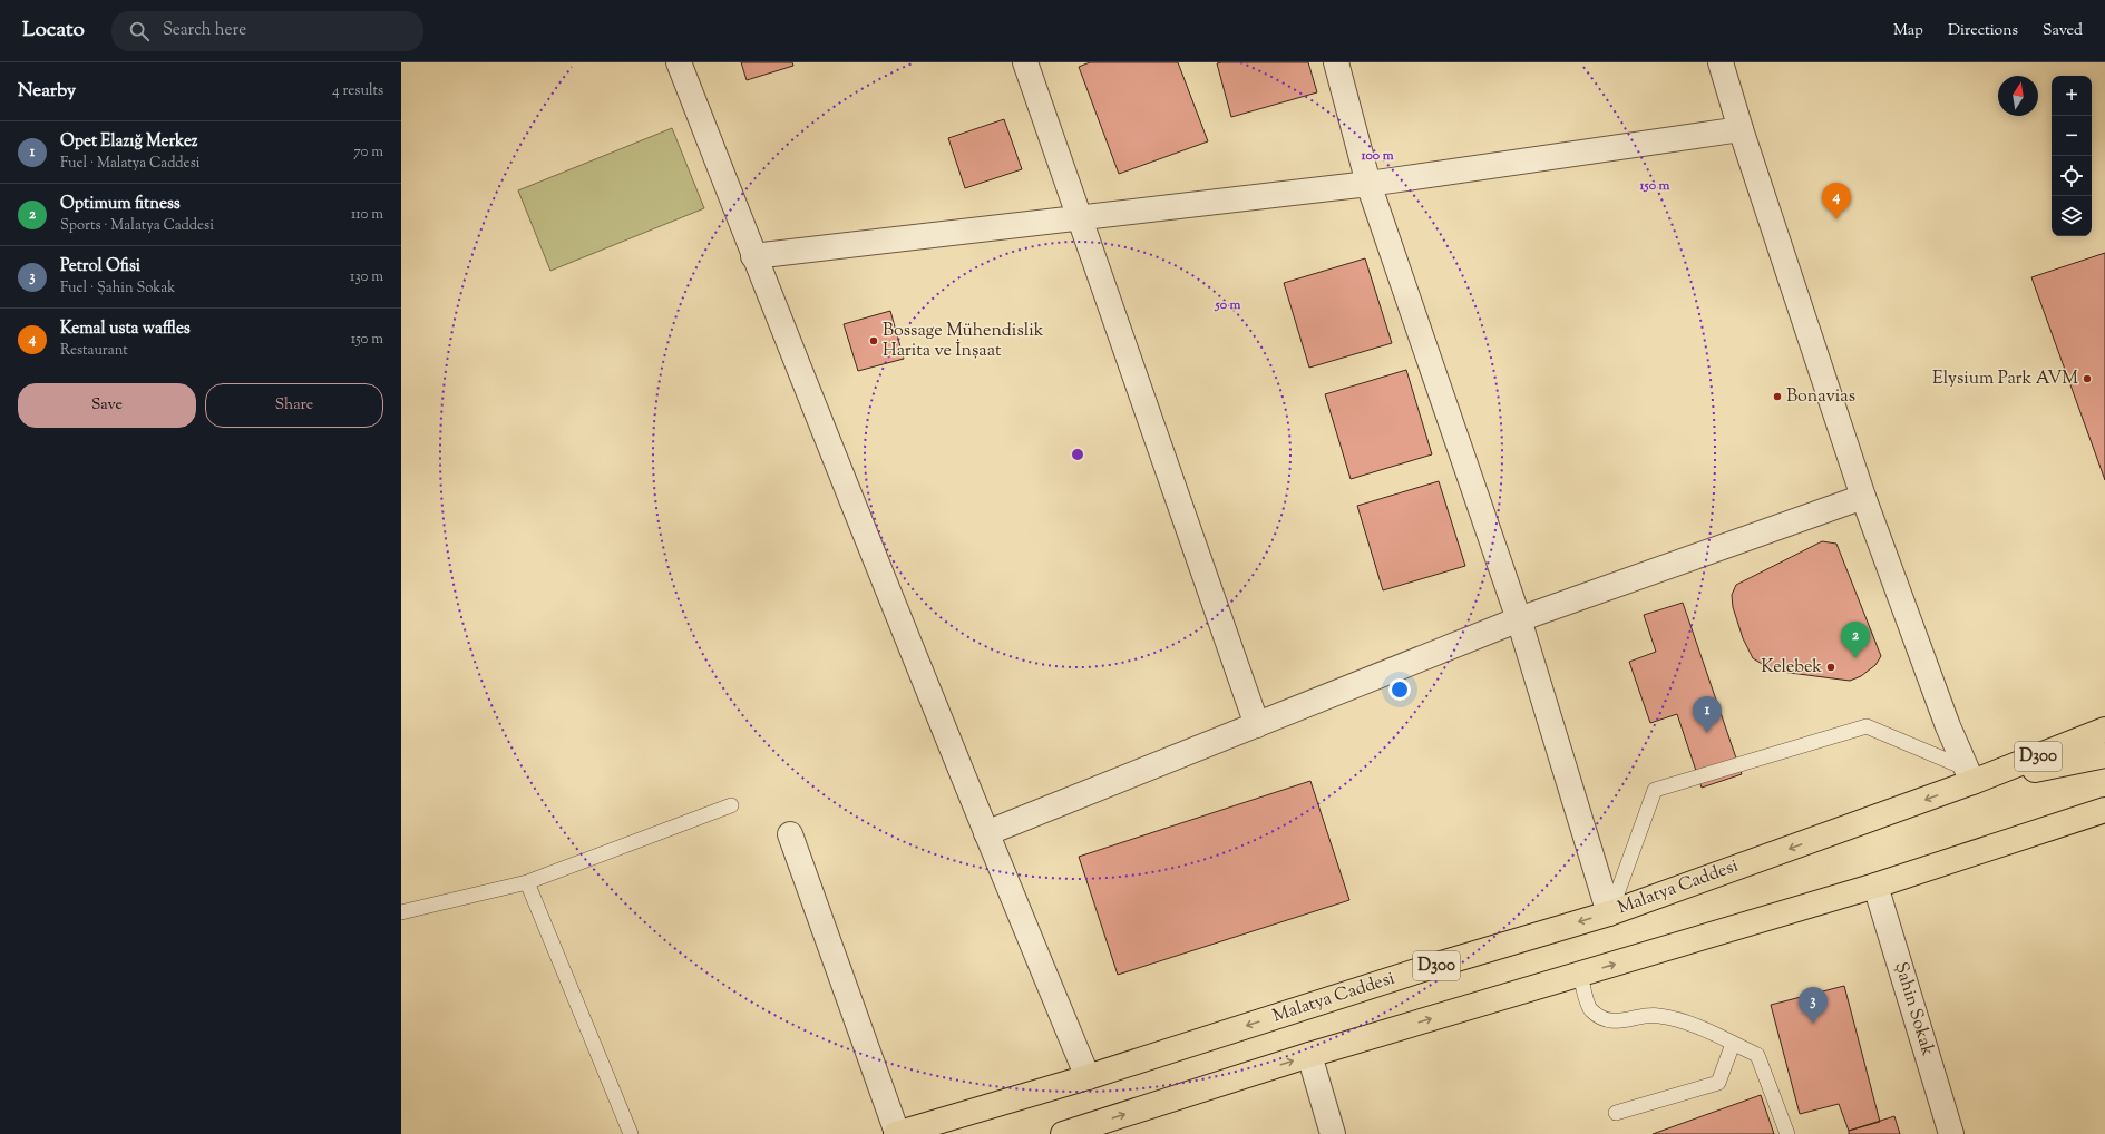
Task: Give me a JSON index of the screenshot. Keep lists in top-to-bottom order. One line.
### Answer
{"streets":{"highway":["D300","Malatya Caddesi"],"street":["Şahin Sokak"]},"crossings":[["D300","Malatya Caddesi"]],"places":["Bossage Mühendislik Harita ve İnşaat","Elysium Park AVM","Bonavias","Kelebek"],"north":"top","page":{"header":"Locato","search":"Search here","nav":["Map","Directions","Saved"],"heading":["Nearby","4 results"],"map_buttons":["+","−"],"list":[{"mark":"1","name":"Opet Elazığ Merkez","note":"Fuel · Malatya Caddesi","value":"70 m"},{"mark":"2","name":"Optimum fitness","note":"Sports · Malatya Caddesi","value":"110 m"},{"mark":"3","name":"Petrol Ofisi","note":"Fuel · Şahin Sokak","value":"130 m"},{"mark":"4","name":"Kemal usta waffles","note":"Restaurant","value":"150 m"}],"pins":["4","2","1","3"],"buttons":["Save","Share"]},"rings":["100 m","150 m","50 m"]}
